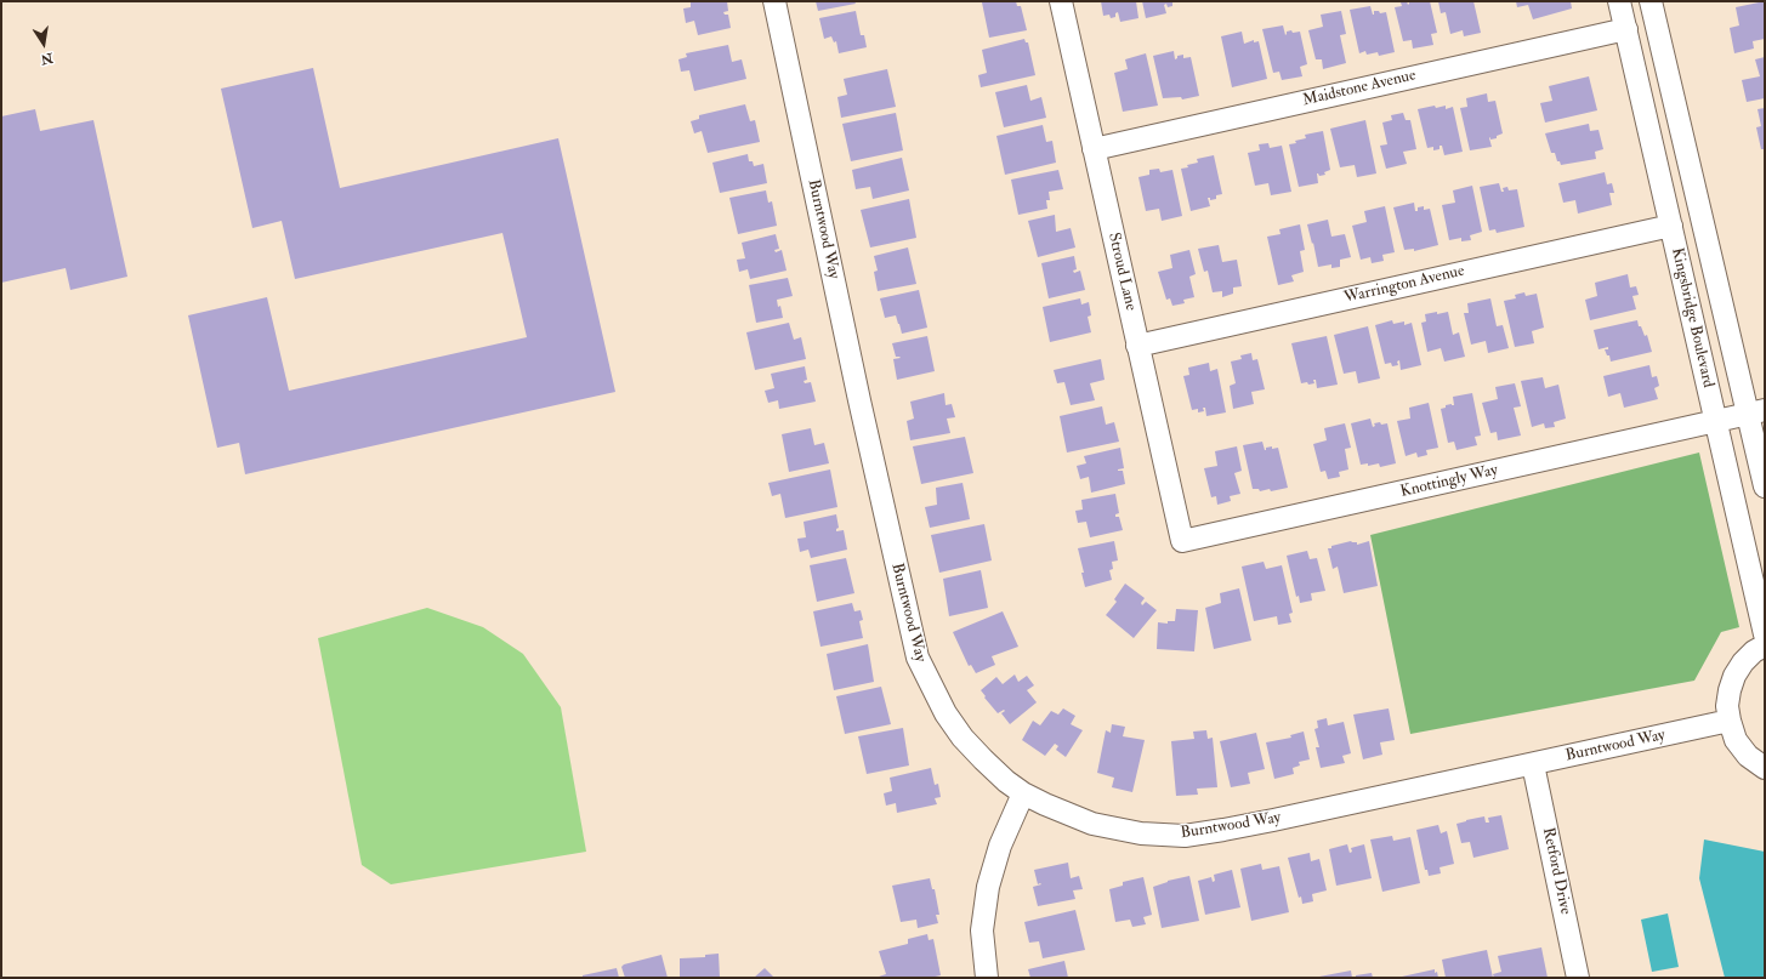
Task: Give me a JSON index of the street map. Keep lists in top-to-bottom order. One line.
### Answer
{"streets":{"street":["Maidstone Avenue","Burntwood Way","Stroud Lane","Warrington Avenue","Kingsbridge Boulevard","Knottingly Way","Retford Drive"]},"crossings":[["Maidstone Avenue","Stroud Lane"],["Maidstone Avenue","Kingsbridge Boulevard"],["Burntwood Way","Retford Drive"],["Stroud Lane","Warrington Avenue"],["Stroud Lane","Knottingly Way"],["Warrington Avenue","Kingsbridge Boulevard"],["Kingsbridge Boulevard","Knottingly Way"]],"north":"bottom"}
